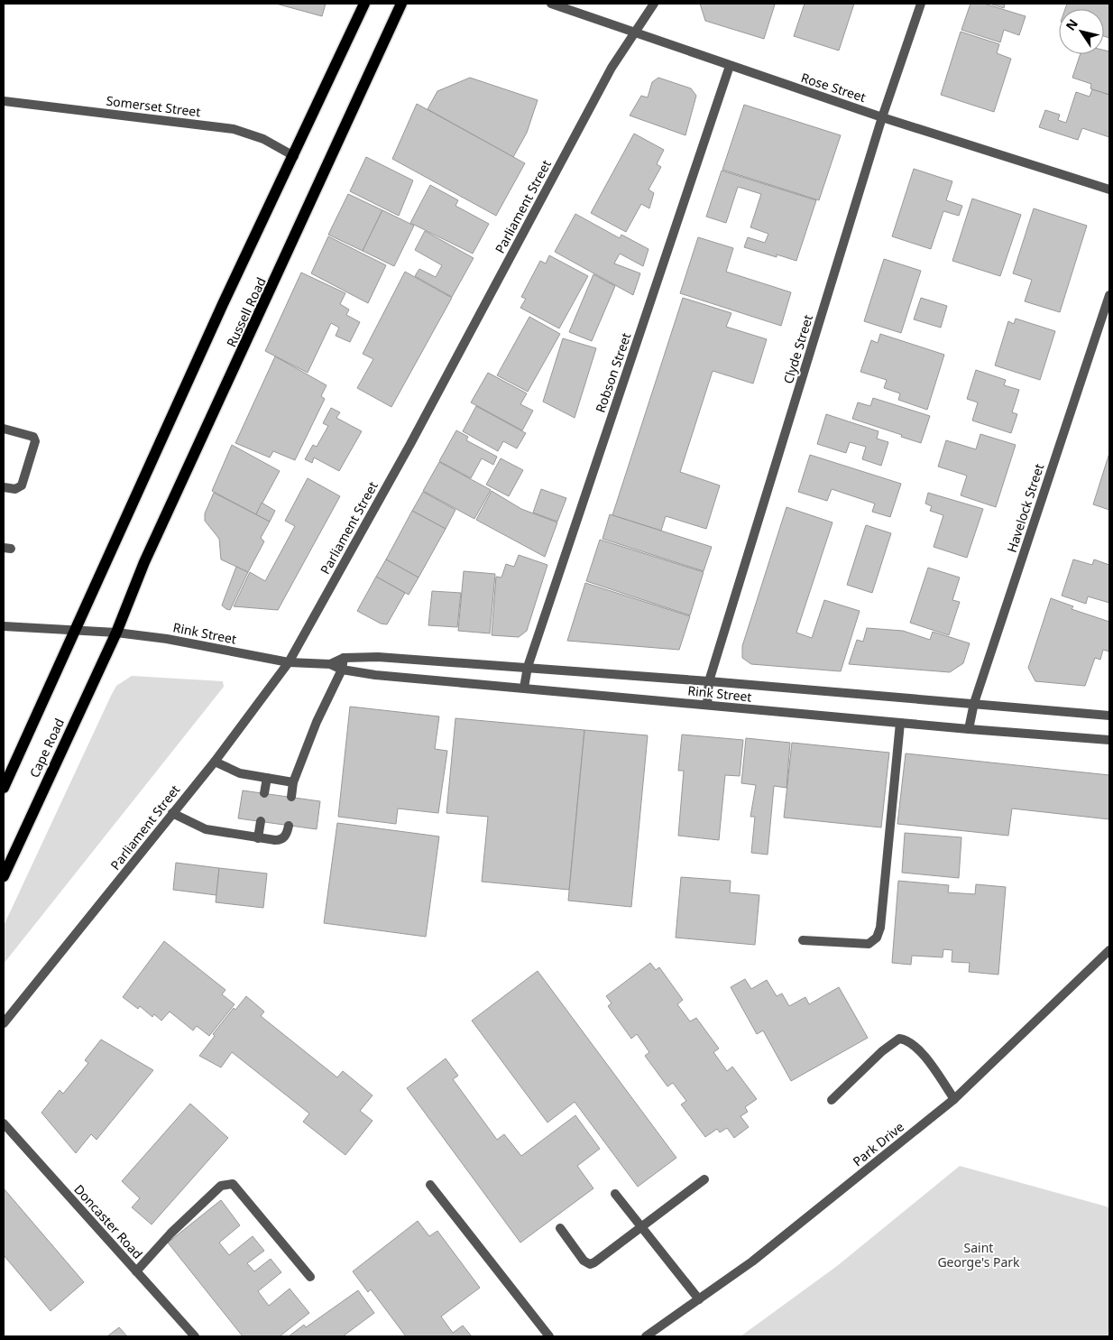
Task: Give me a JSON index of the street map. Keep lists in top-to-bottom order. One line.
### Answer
{"streets":{"main road":["Russell Road","Cape Road"],"street":["Rose Street","Somerset Street","Parliament Street","Clyde Street","Robson Street","Havelock Street","Rink Street","Park Drive","Doncaster Road"]},"crossings":[["Rose Street","Parliament Street"],["Rose Street","Clyde Street"],["Rose Street","Robson Street"],["Somerset Street","Russell Road"],["Parliament Street","Rink Street"],["Russell Road","Rink Street"],["Russell Road","Cape Road"],["Clyde Street","Rink Street"],["Robson Street","Rink Street"],["Havelock Street","Rink Street"],["Rink Street","Cape Road"]],"parks":["Saint George's Park"],"north":"top left"}
